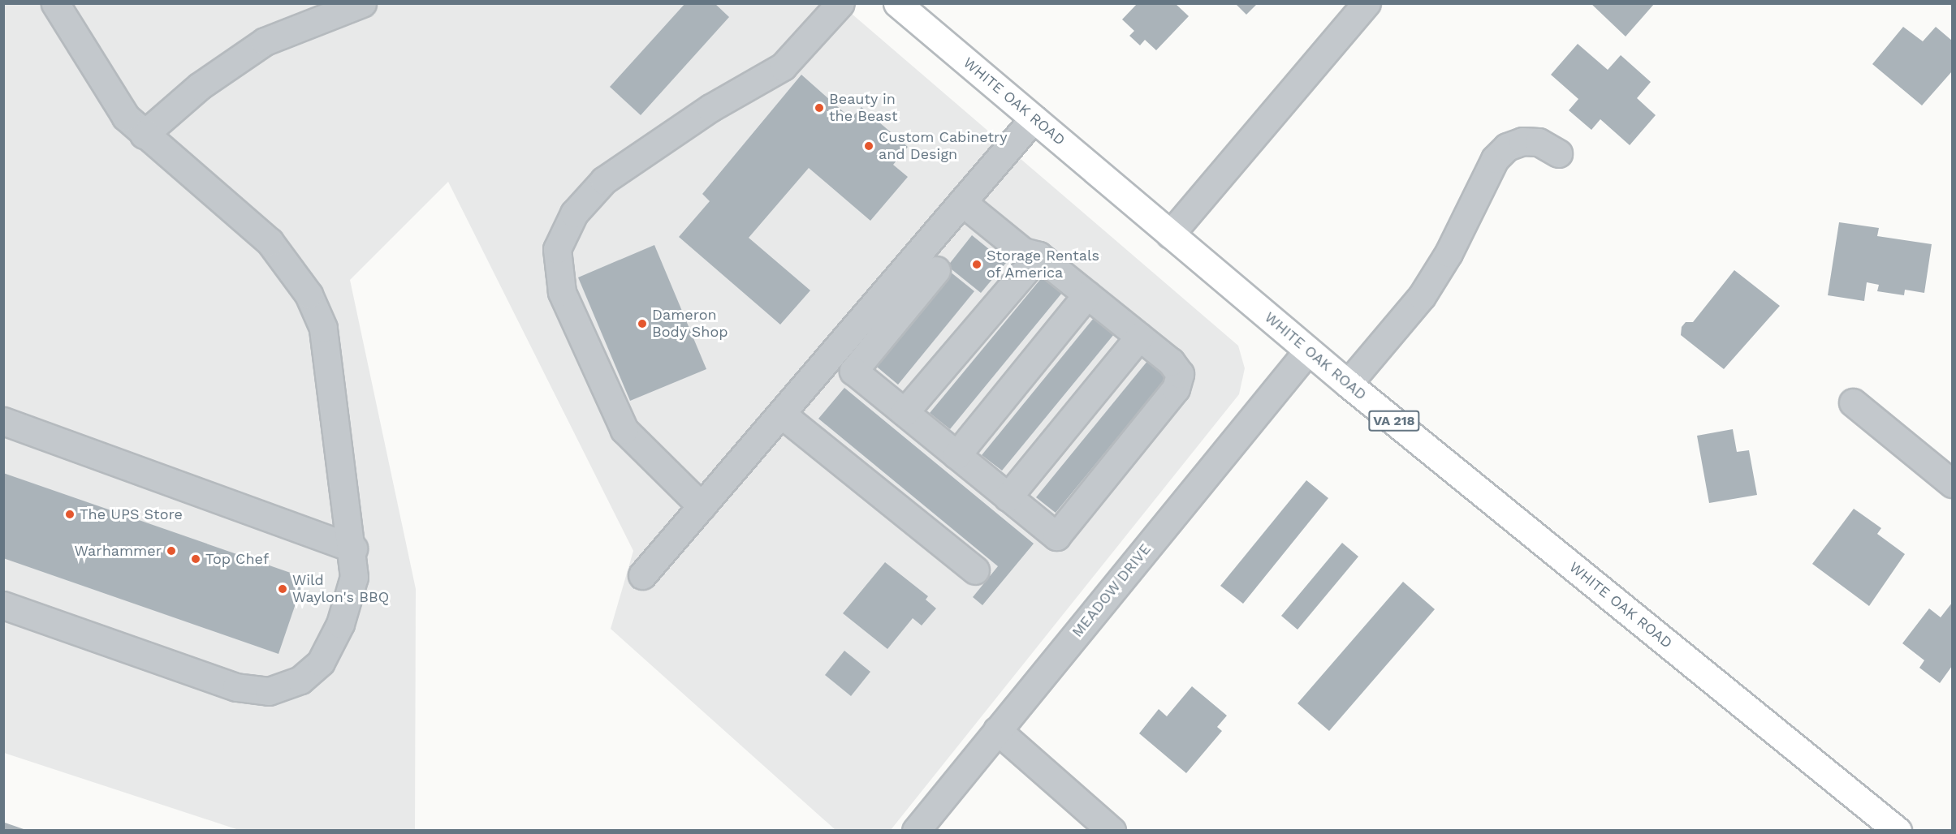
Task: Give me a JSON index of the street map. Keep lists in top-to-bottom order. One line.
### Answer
{"streets":{"main road":["WHITE OAK ROAD","VA 218"],"street":["MEADOW DRIVE"]},"crossings":[["WHITE OAK ROAD","MEADOW DRIVE"]],"places":["Beauty in the Beast","Custom Cabinetry and Design","Storage Rentals of America","Dameron Body Shop","The UPS Store","Warhammer","Top Chef","Wild Waylon's BBQ"]}
